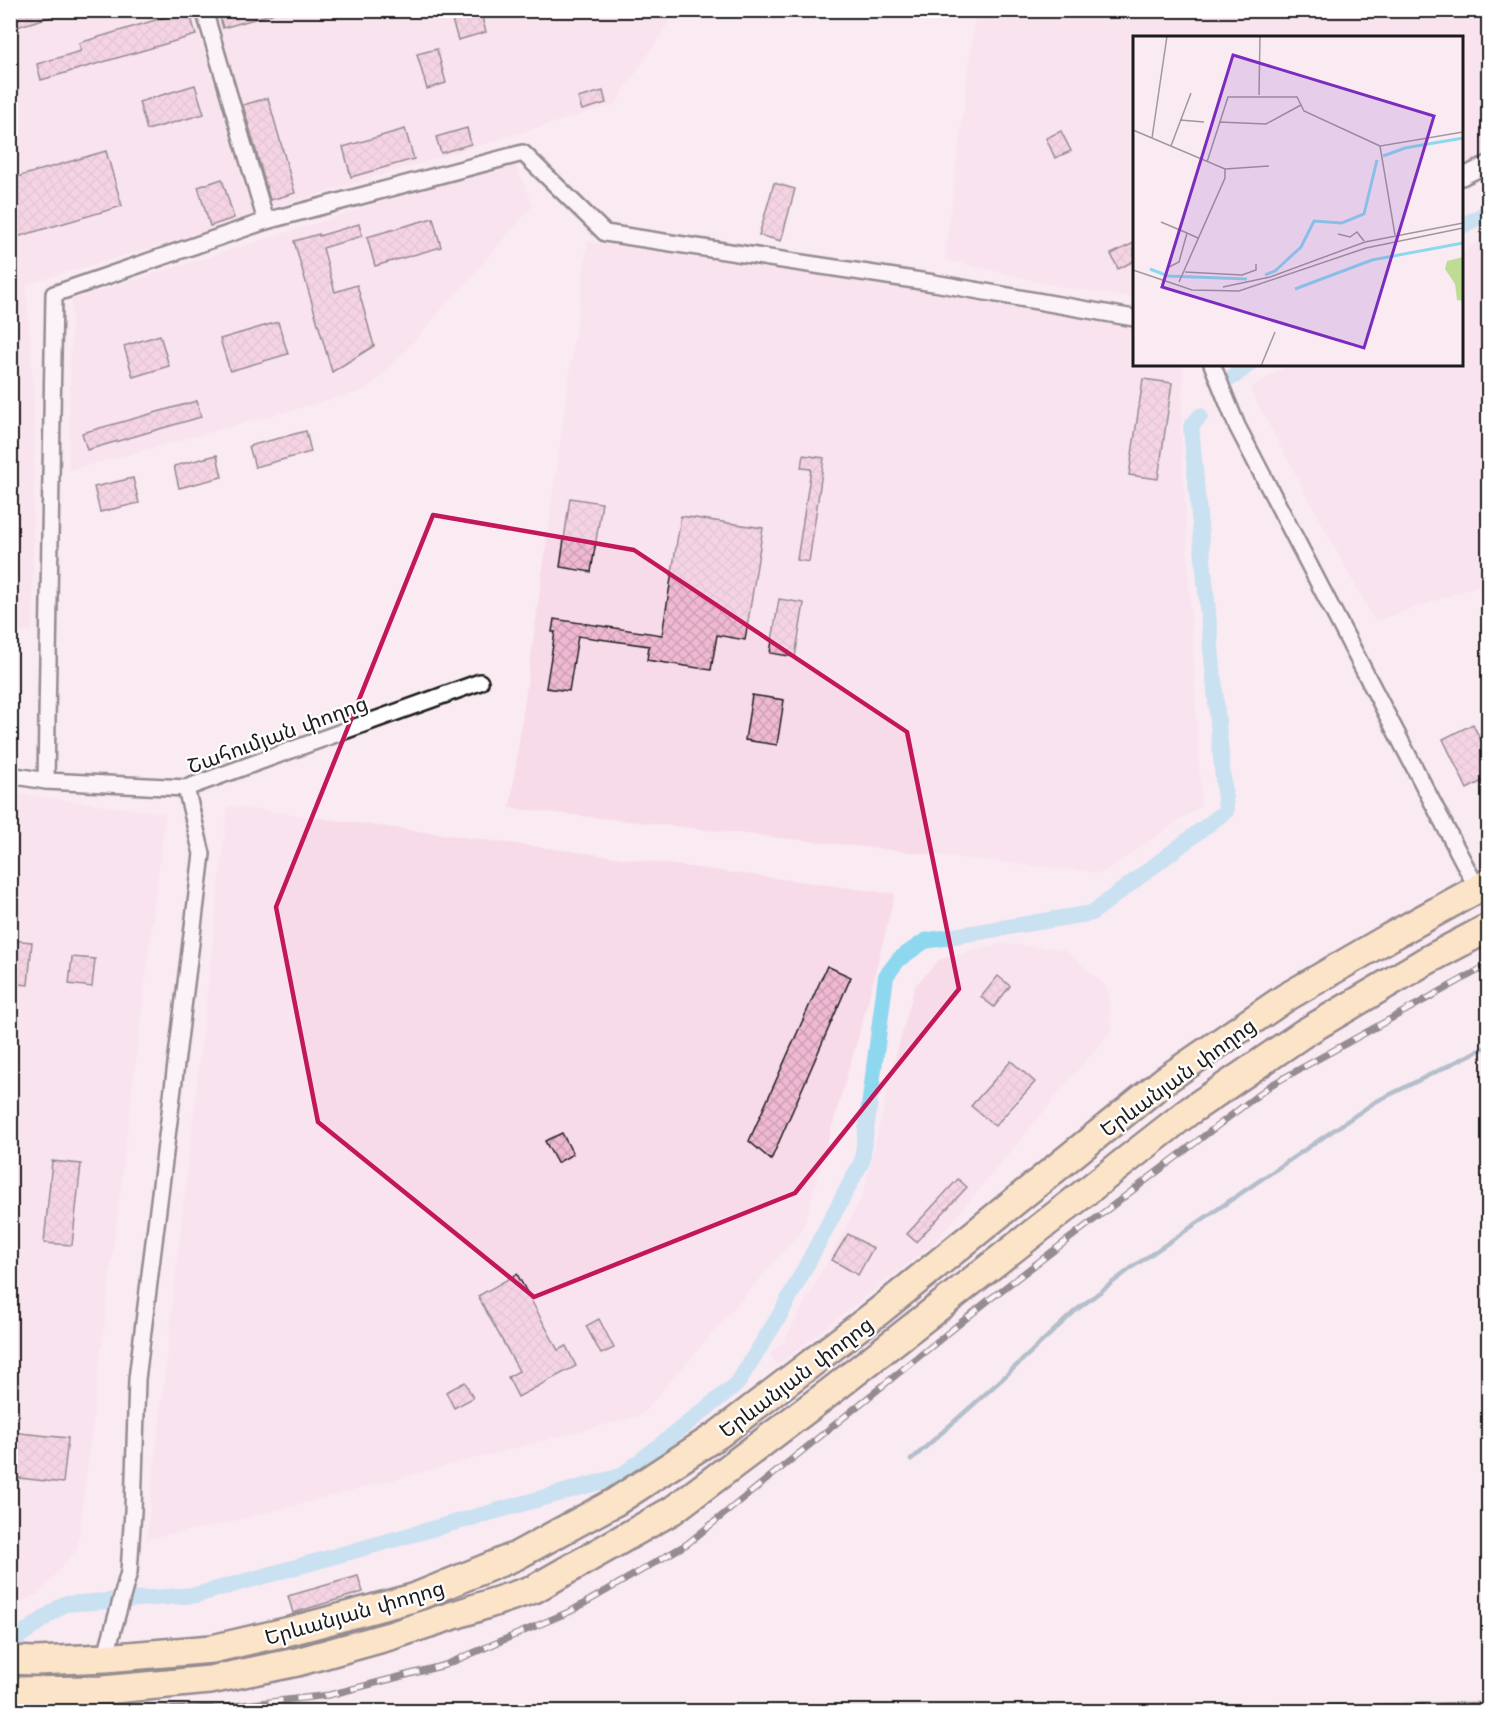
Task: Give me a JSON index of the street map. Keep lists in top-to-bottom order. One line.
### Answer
{"streets":{"highway":["Երևանյան փողոց"],"street":["Շահումյան փողոց"]}}
